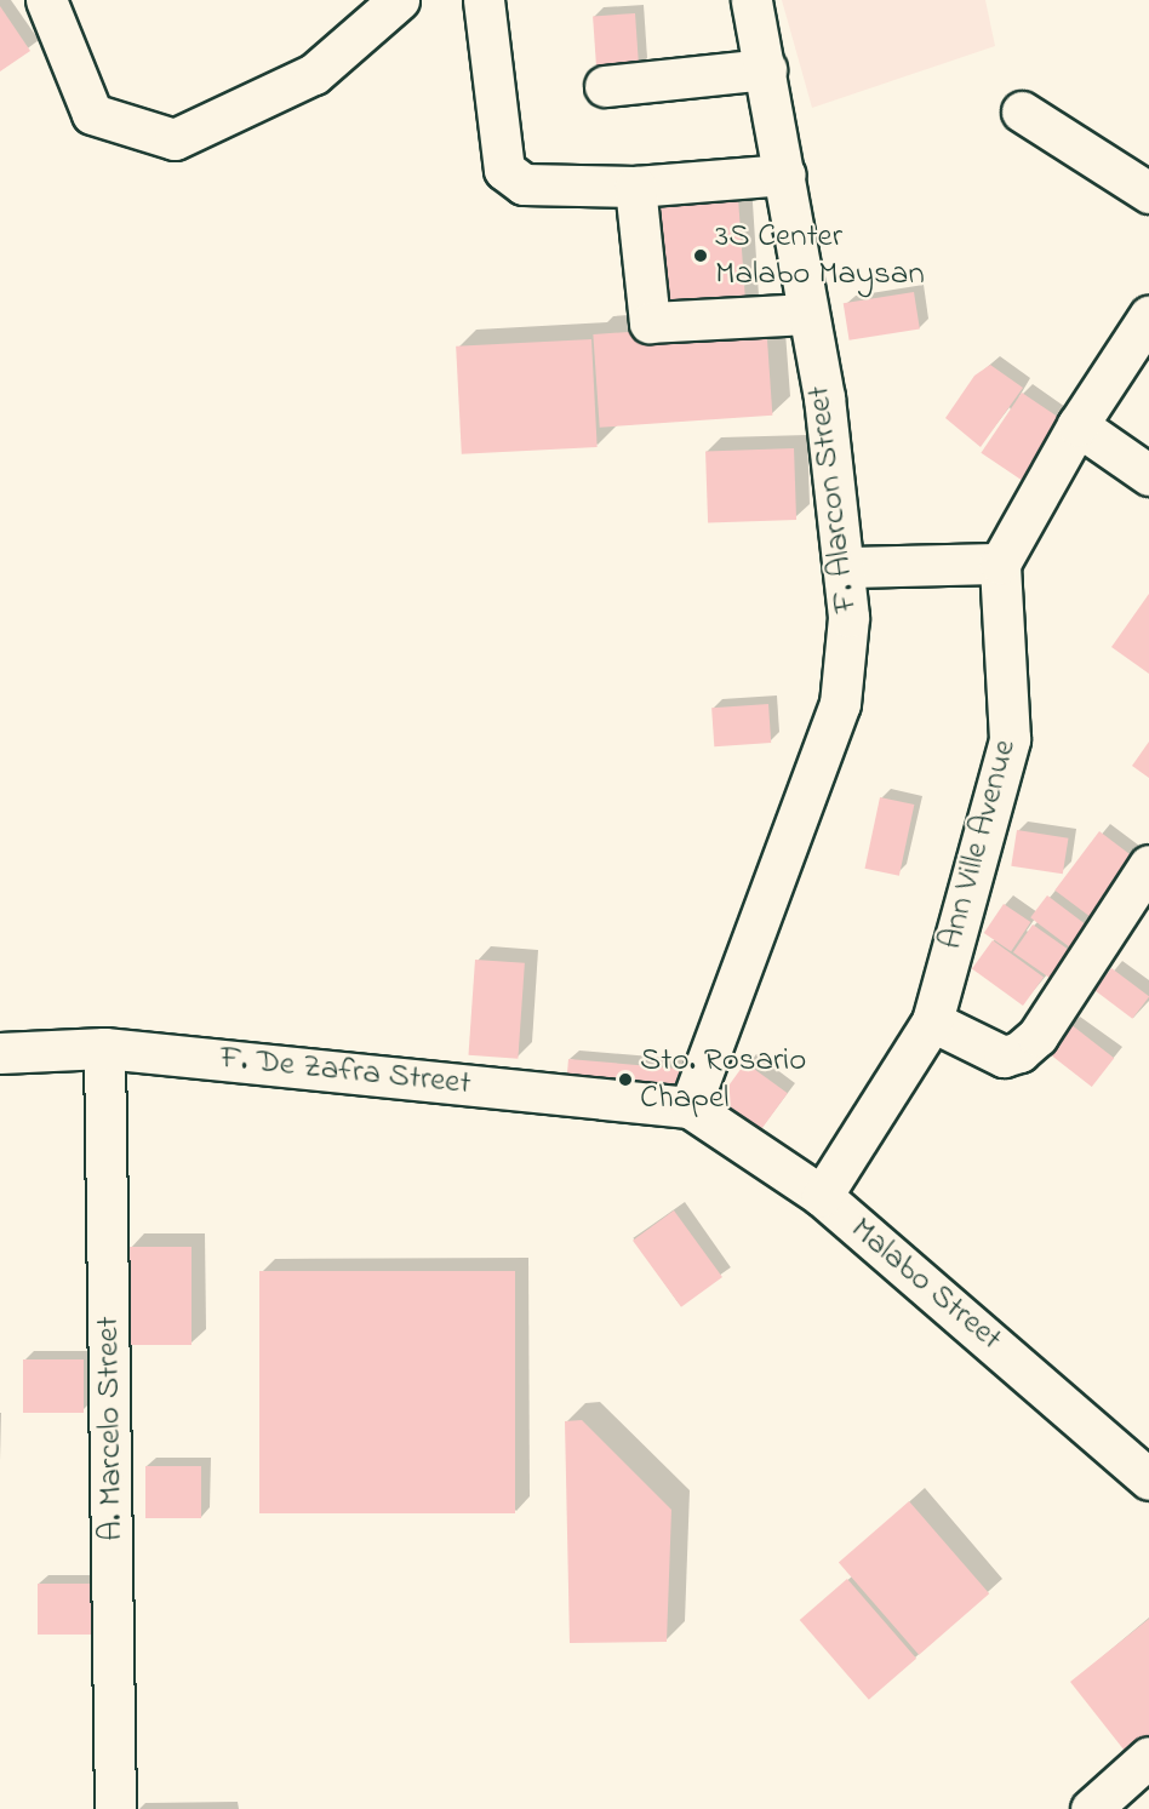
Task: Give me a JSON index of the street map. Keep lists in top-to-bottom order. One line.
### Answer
{"streets":{"street":["F. Alarcon Street","Ann Ville Avenue","F. De Zafra Street","Malabo Street","A. Marcelo Street"]},"crossings":[["F. Alarcon Street","F. De Zafra Street"],["F. Alarcon Street","Malabo Street"],["Ann Ville Avenue","Malabo Street"],["F. De Zafra Street","Malabo Street"],["F. De Zafra Street","A. Marcelo Street"]],"places":["3S Center Malabo Maysan","Sto. Rosario Chapel"]}
